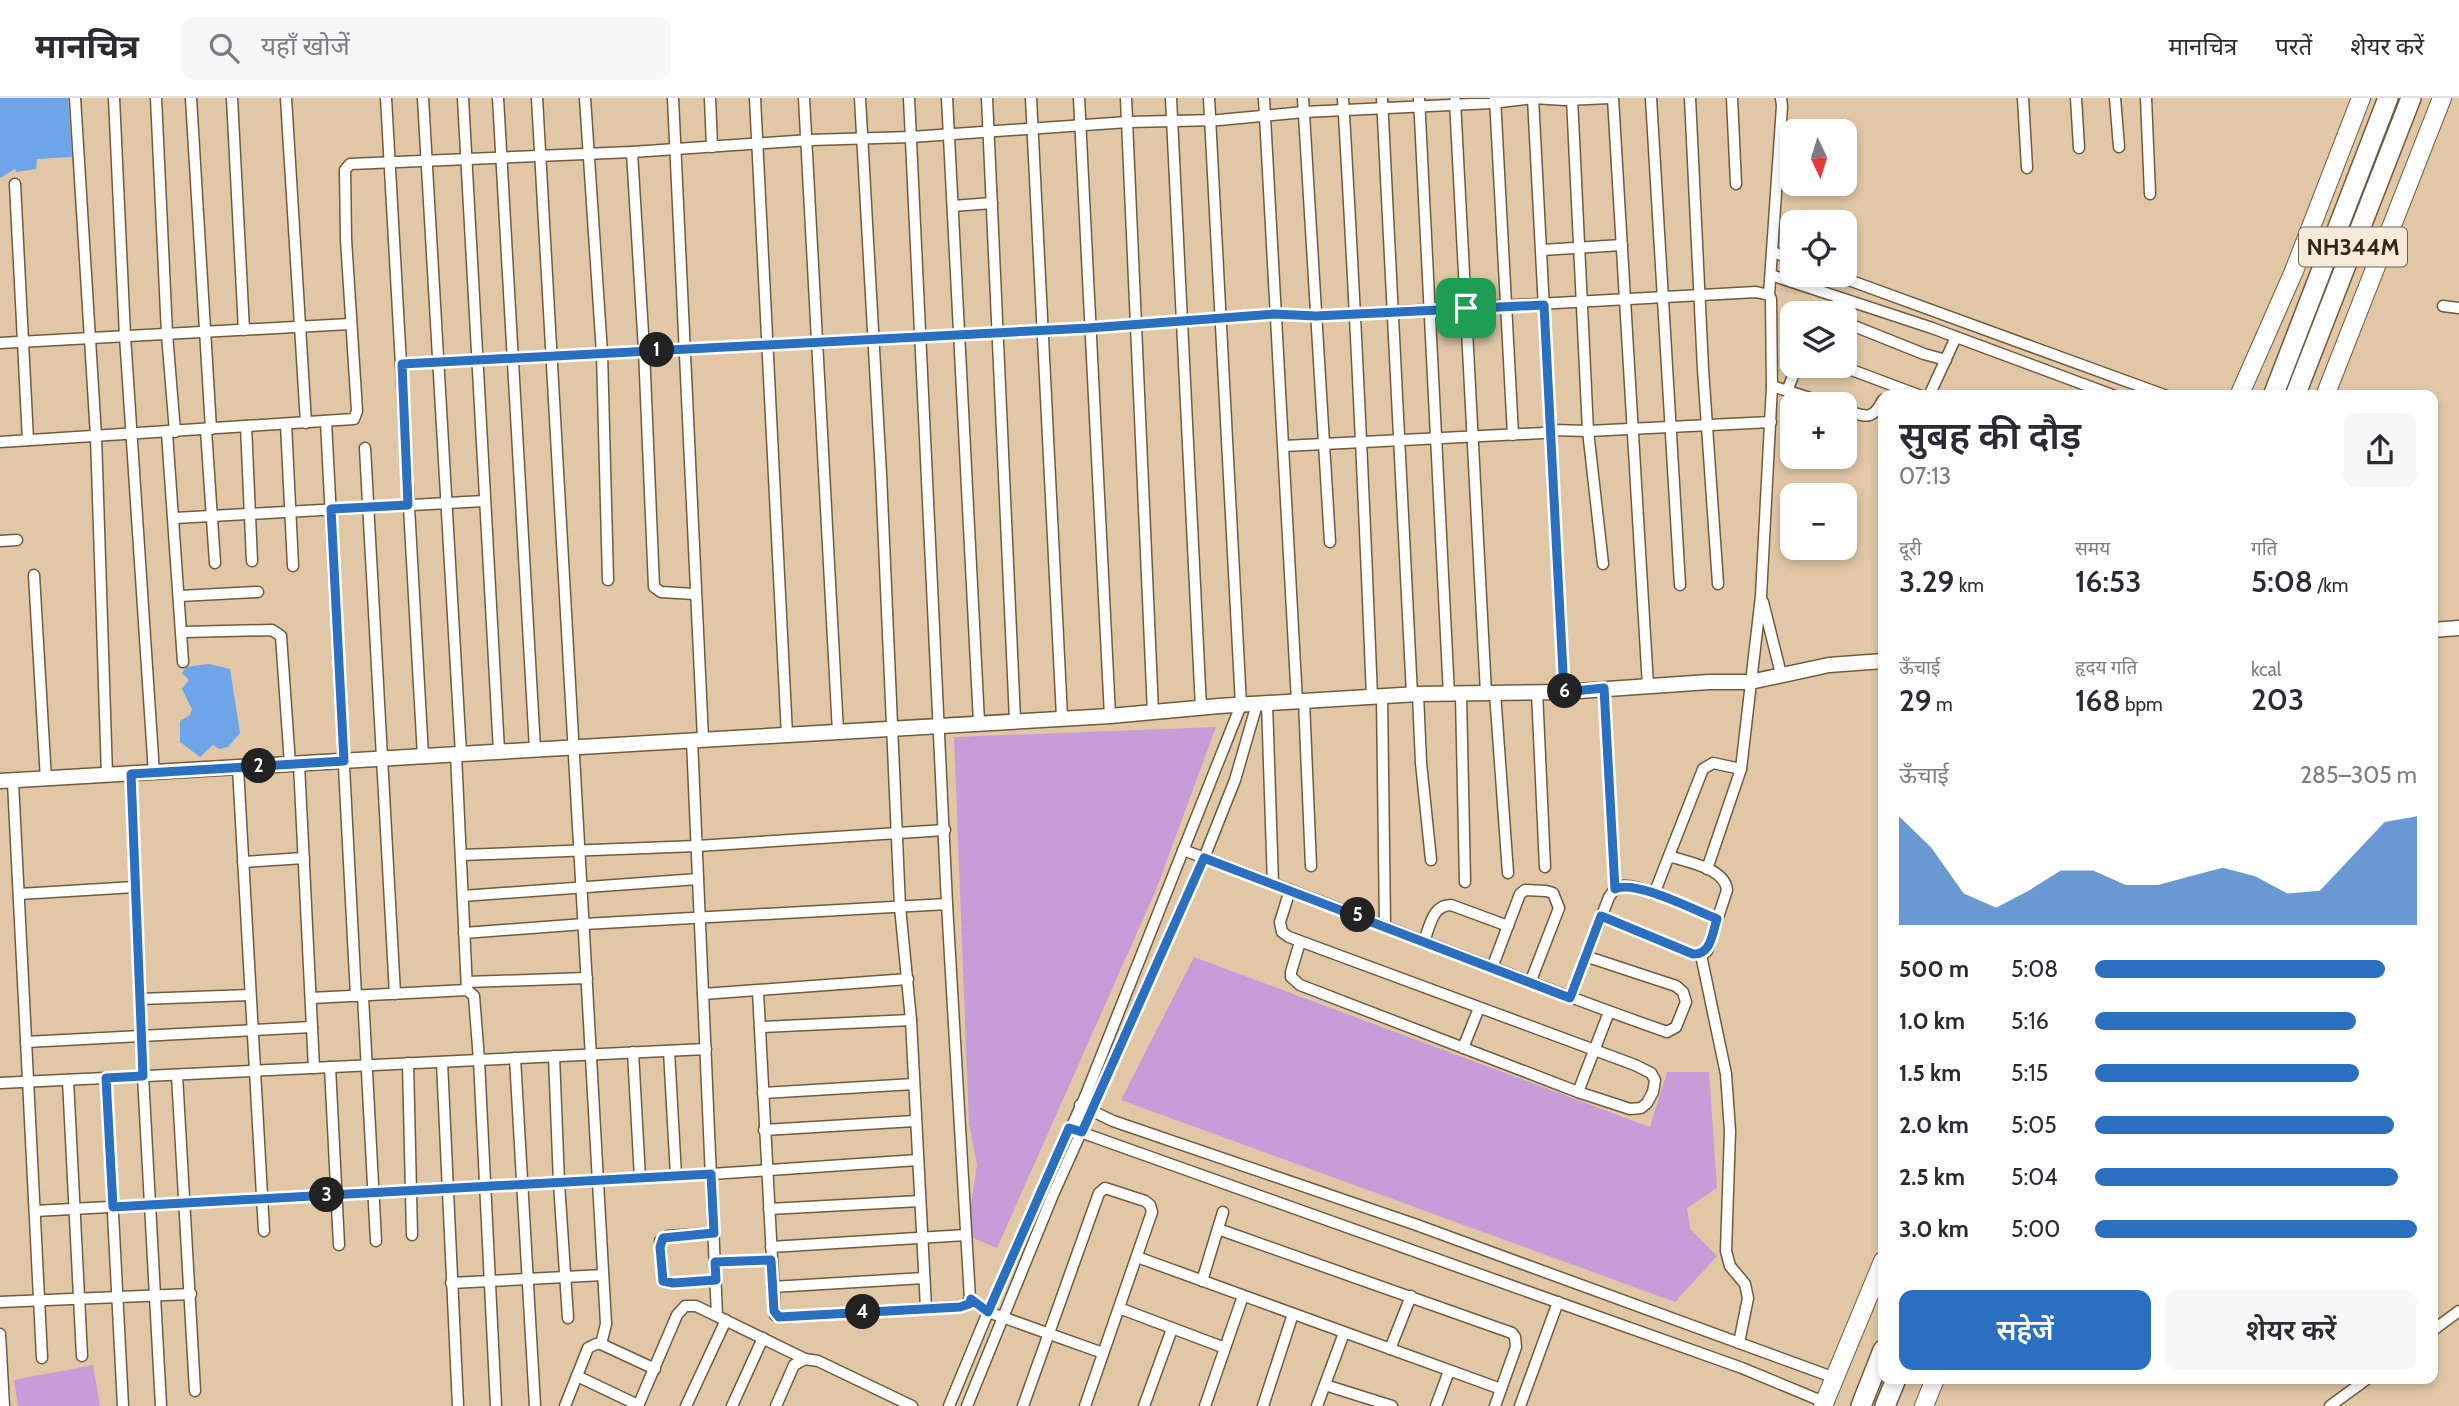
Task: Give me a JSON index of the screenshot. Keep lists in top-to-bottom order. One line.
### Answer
{"streets":{"highway":["NH344M"]},"north":"bottom","page":{"header":"मानचित्र","search":"यहाँ खोजें","nav":["मानचित्र","परतें","शेयर करें"],"map_buttons":["+","−"],"pins":["1","6","2","5","3","4"],"heading":["सुबह की दौड़","07:13"],"stats":[["दूरी","3.29 km"],["समय","16:53"],["गति","5:08 /km"],["ऊँचाई","29 m"],["हृदय गति","168 bpm"],["kcal","203"]],"chart":["ऊँचाई","285–305 m"],"list":[{"name":"500 m","note":"5:08"},{"name":"1.0 km","note":"5:16"},{"name":"1.5 km","note":"5:15"},{"name":"2.0 km","note":"5:05"},{"name":"2.5 km","note":"5:04"},{"name":"3.0 km","note":"5:00"}],"buttons":["सहेजें","शेयर करें"]}}
